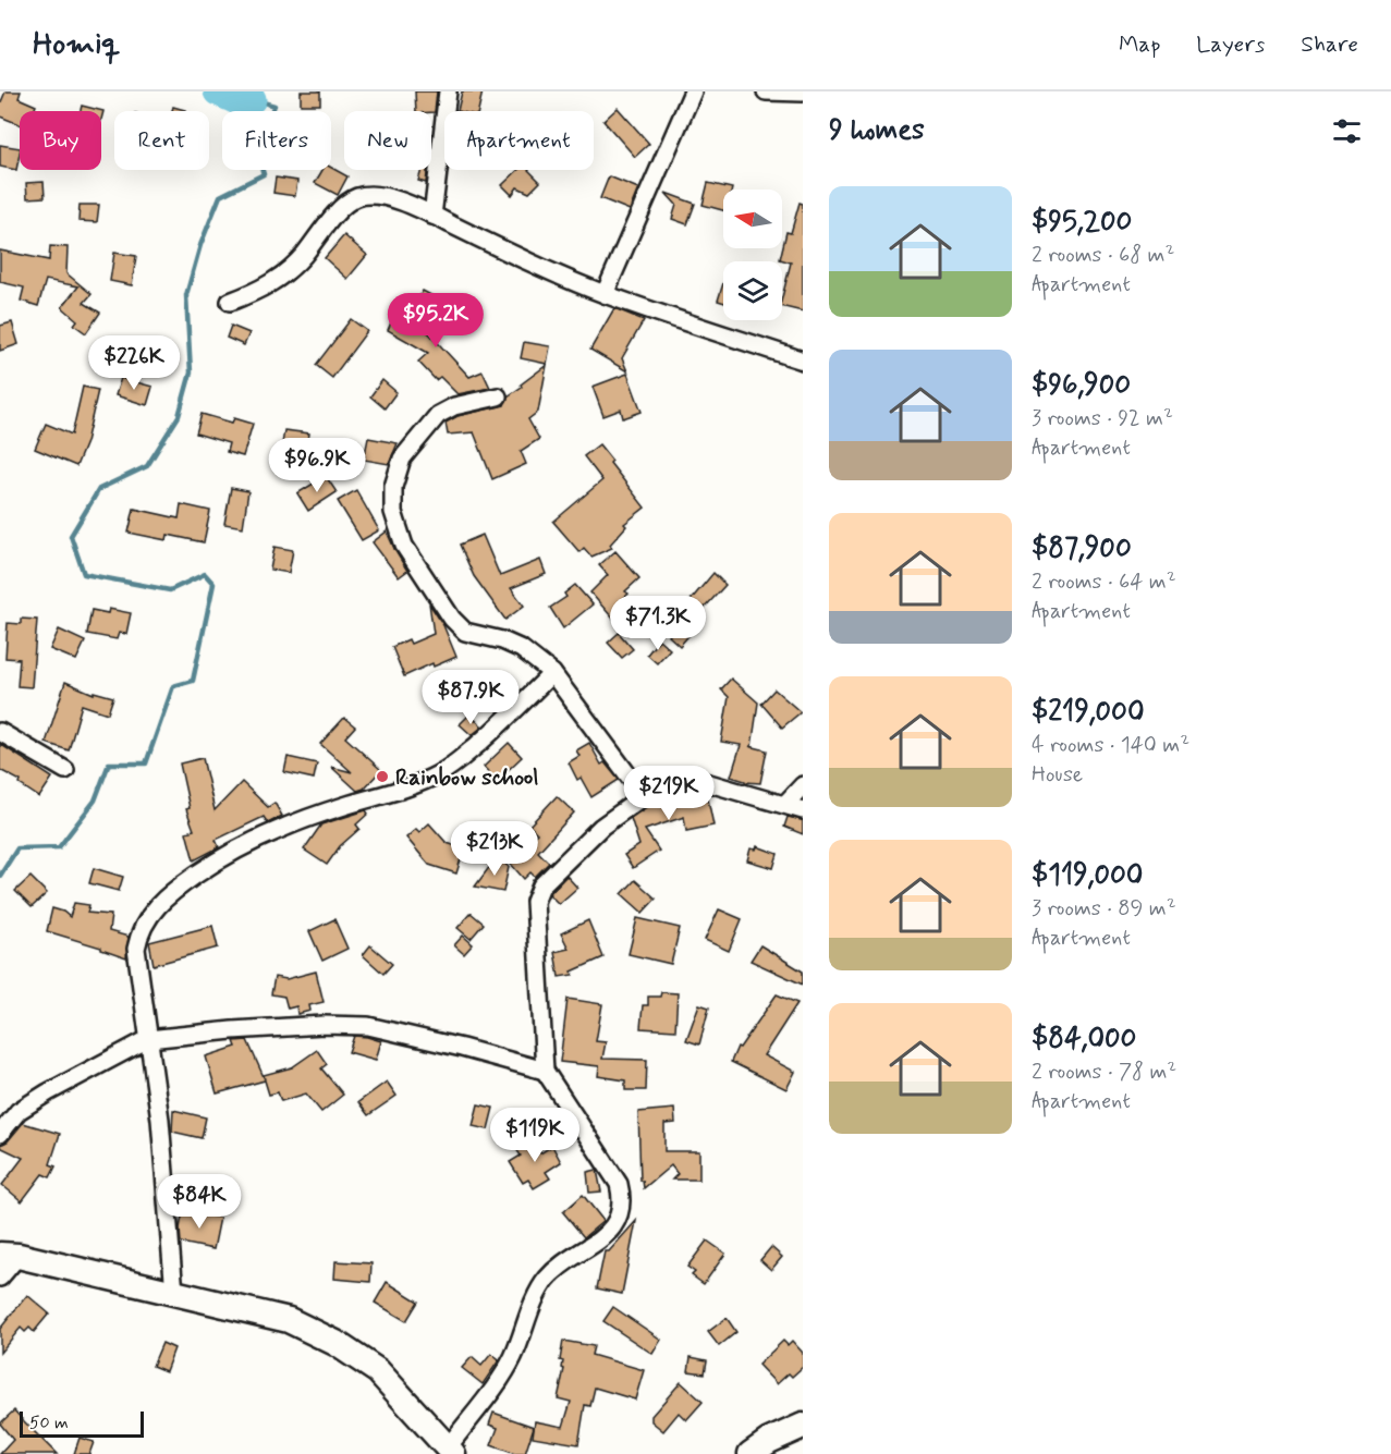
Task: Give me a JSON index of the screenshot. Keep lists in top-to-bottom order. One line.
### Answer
{"places":["Rainbow school"],"scale_bar":"50 m","north":"left","page":{"header":"Homiq","nav":["Map","Layers","Share"],"heading":"9 homes","chip":["Buy","Rent","Filters","New","Apartment"],"list":[{"name":"$95,200","note":"2 rooms · 68 m² · Apartment"},{"name":"$96,900","note":"3 rooms · 92 m² · Apartment"},{"name":"$87,900","note":"2 rooms · 64 m² · Apartment"},{"name":"$219,000","note":"4 rooms · 140 m² · House"},{"name":"$119,000","note":"3 rooms · 89 m² · Apartment"},{"name":"$84,000","note":"2 rooms · 78 m² · Apartment"}],"price":["$95.2K","$226K","$96.9K","$71.3K","$87.9K","$219K","$213K","$119K","$84K"],"scale":"50 m"}}
